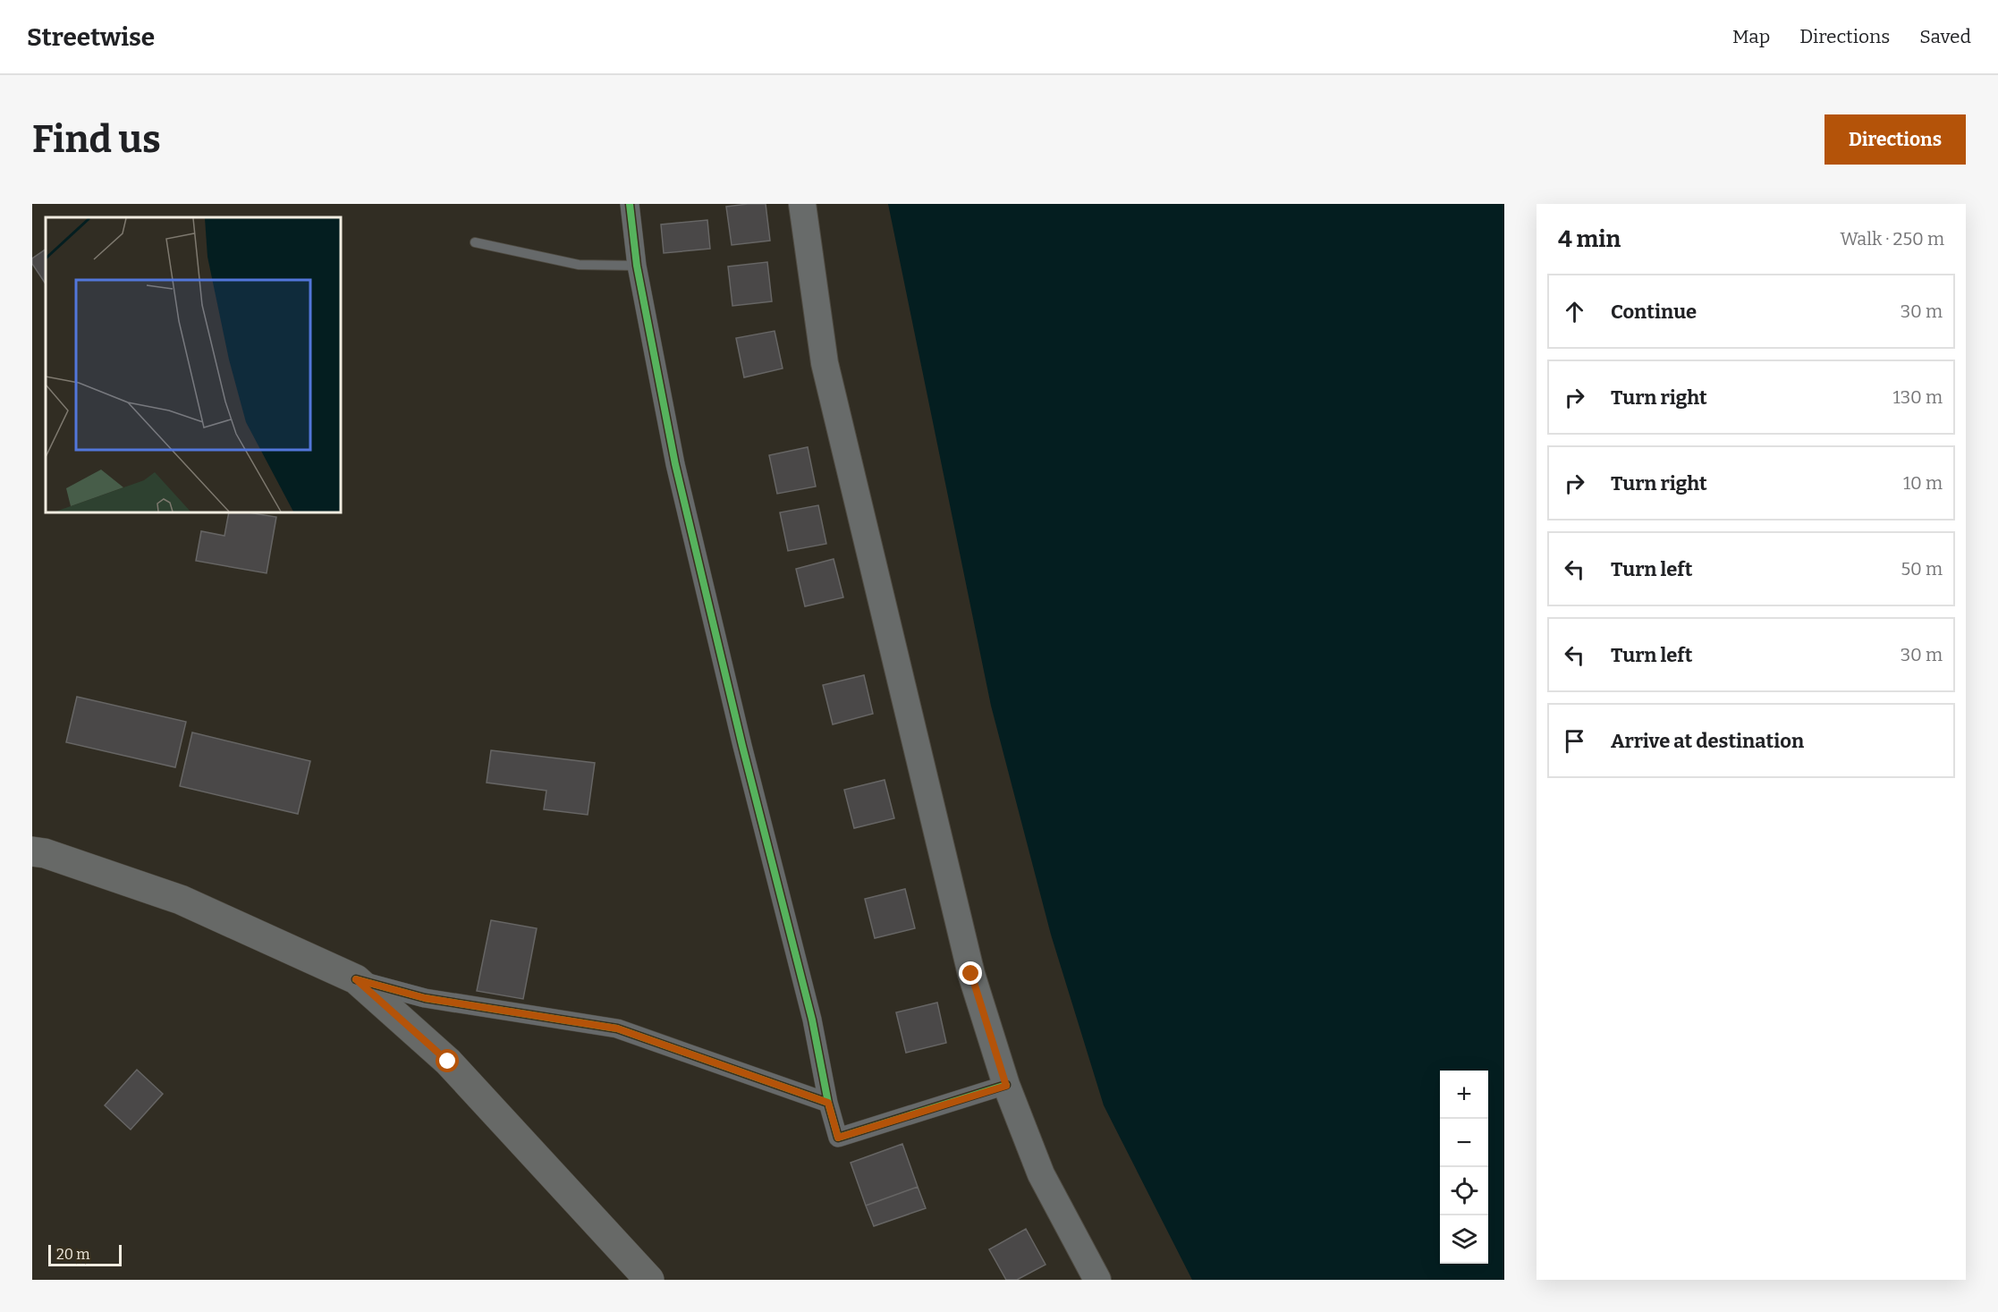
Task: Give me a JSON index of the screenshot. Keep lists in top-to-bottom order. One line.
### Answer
{"scale_bar":"20 m","page":{"header":"Streetwise","nav":["Map","Directions","Saved"],"buttons":"Directions","title":"Find us","heading":["4 min","Walk · 250 m"],"list":[["Continue","30 m"],["Turn right","130 m"],["Turn right","10 m"],["Turn left","50 m"],["Turn left","30 m"],"Arrive at destination"],"map_buttons":["+","−"],"scale":"20 m"}}
